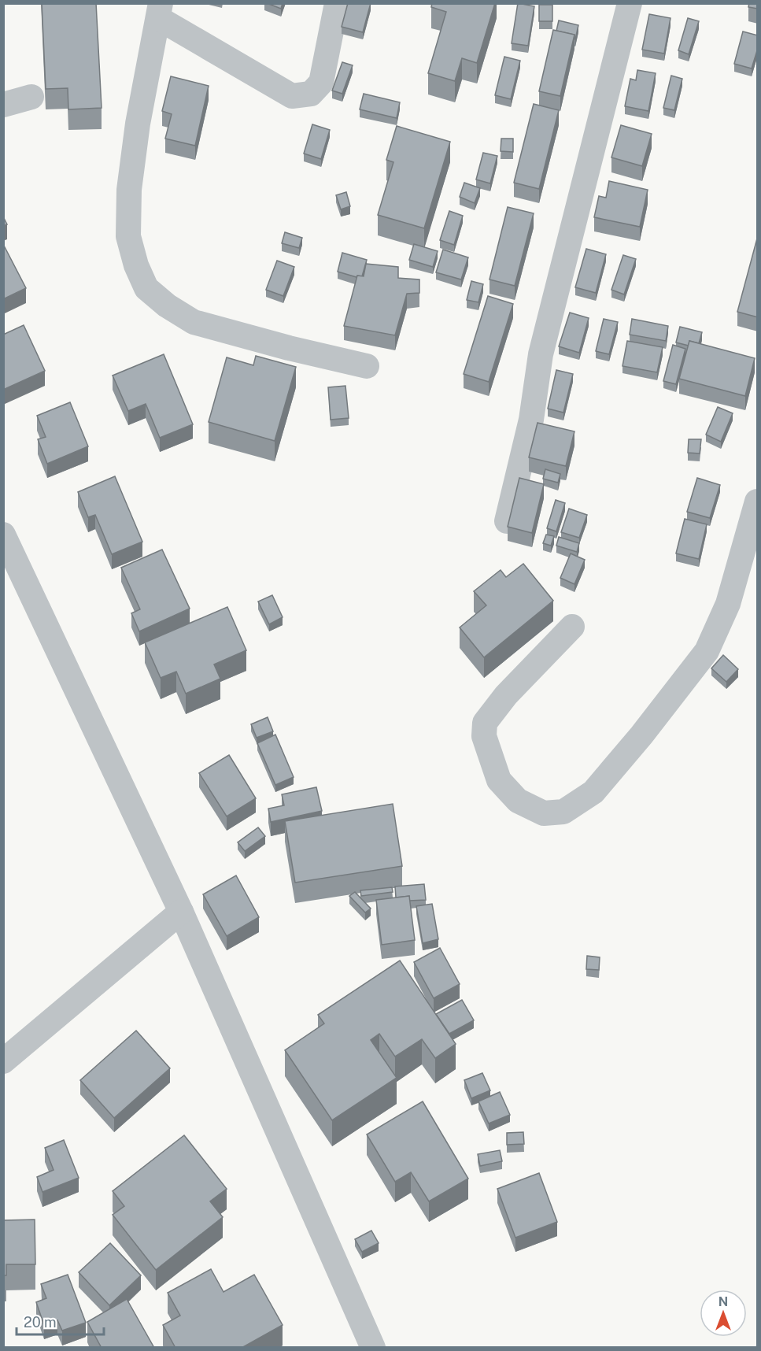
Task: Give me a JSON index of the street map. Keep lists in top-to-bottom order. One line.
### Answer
{"scale_bar":"20 m","north":"top"}
